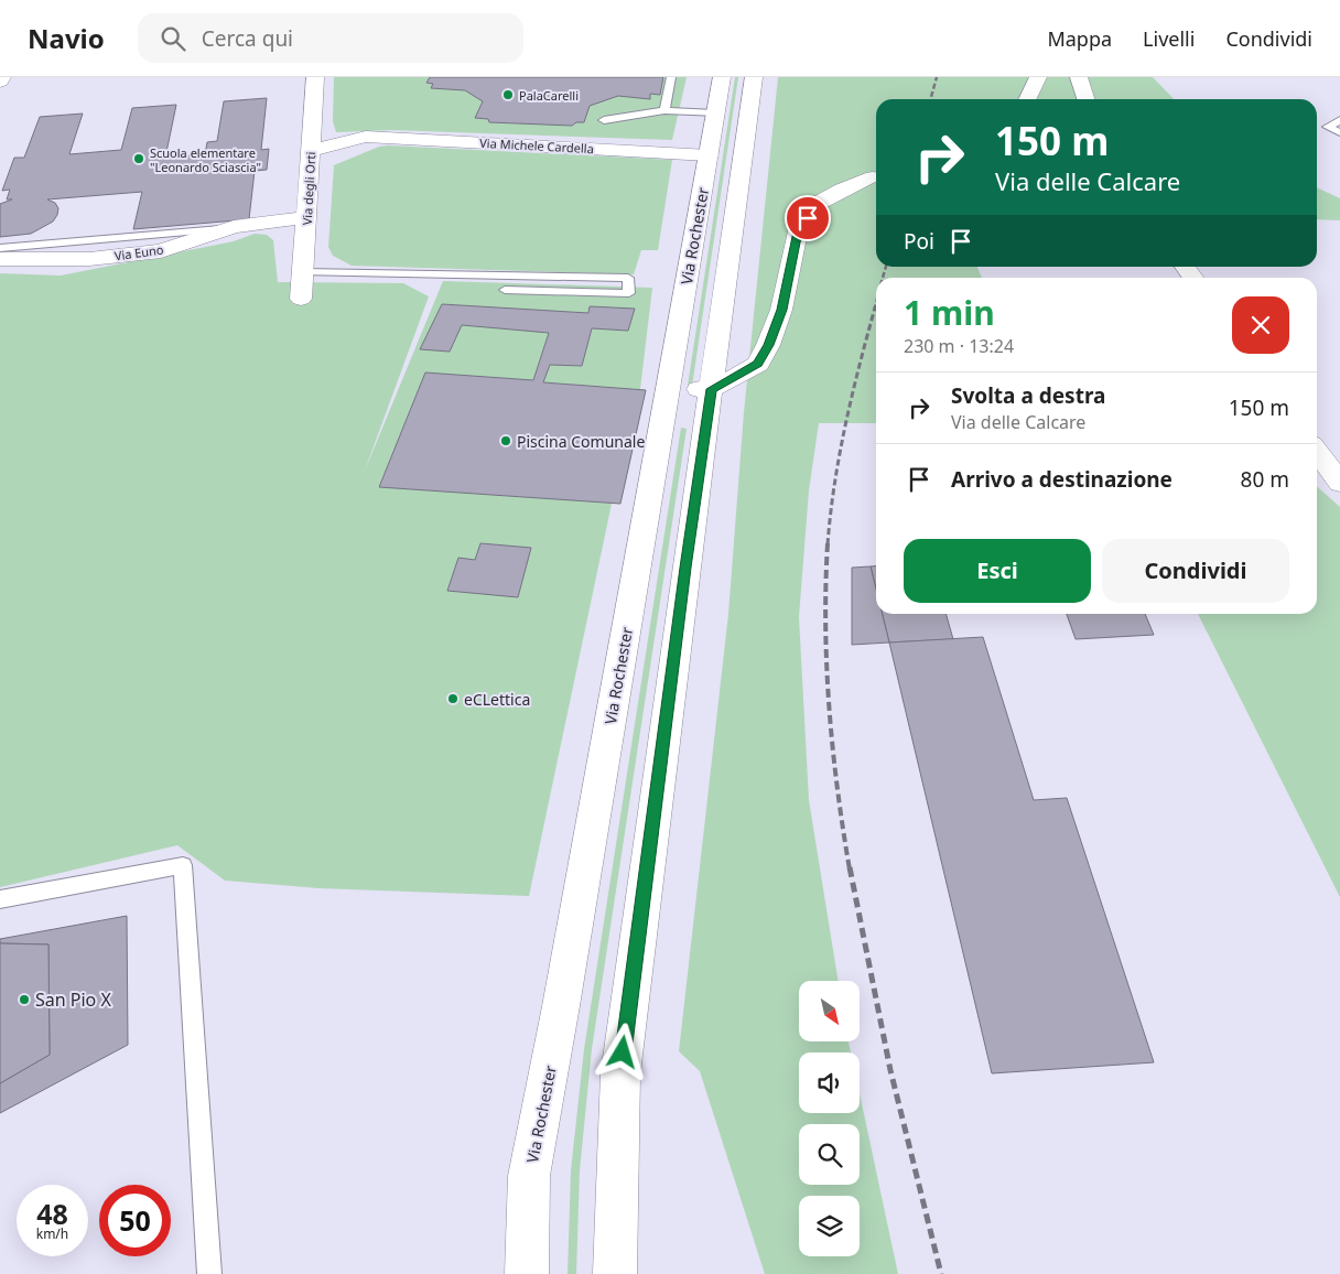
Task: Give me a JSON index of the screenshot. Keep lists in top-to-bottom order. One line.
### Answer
{"streets":{"main road":["Via Michele Cardella","Via degli Orti","Via Rochester","Via Euno"]},"crossings":[["Via Michele Cardella","Via degli Orti"],["Via Michele Cardella","Via Rochester"],["Via degli Orti","Via Euno"]],"places":["PalaCarelli","Scuola elementare \"Leonardo Sciascia\"","Piscina Comunale","eCLettica","San Pio X"],"north":"bottom right","page":{"header":"Navio","search":"Cerca qui","nav":["Mappa","Livelli","Condividi"],"turn":["150 m","Via delle Calcare"],"then":"Poi","heading":["1 min","230 m · 13:24"],"list":[{"name":"Svolta a destra","note":"Via delle Calcare","value":"150 m"},{"name":"Arrivo a destinazione","value":"80 m"}],"buttons":["Esci","Condividi"],"speed":"48 km/h","limit":"50"}}
